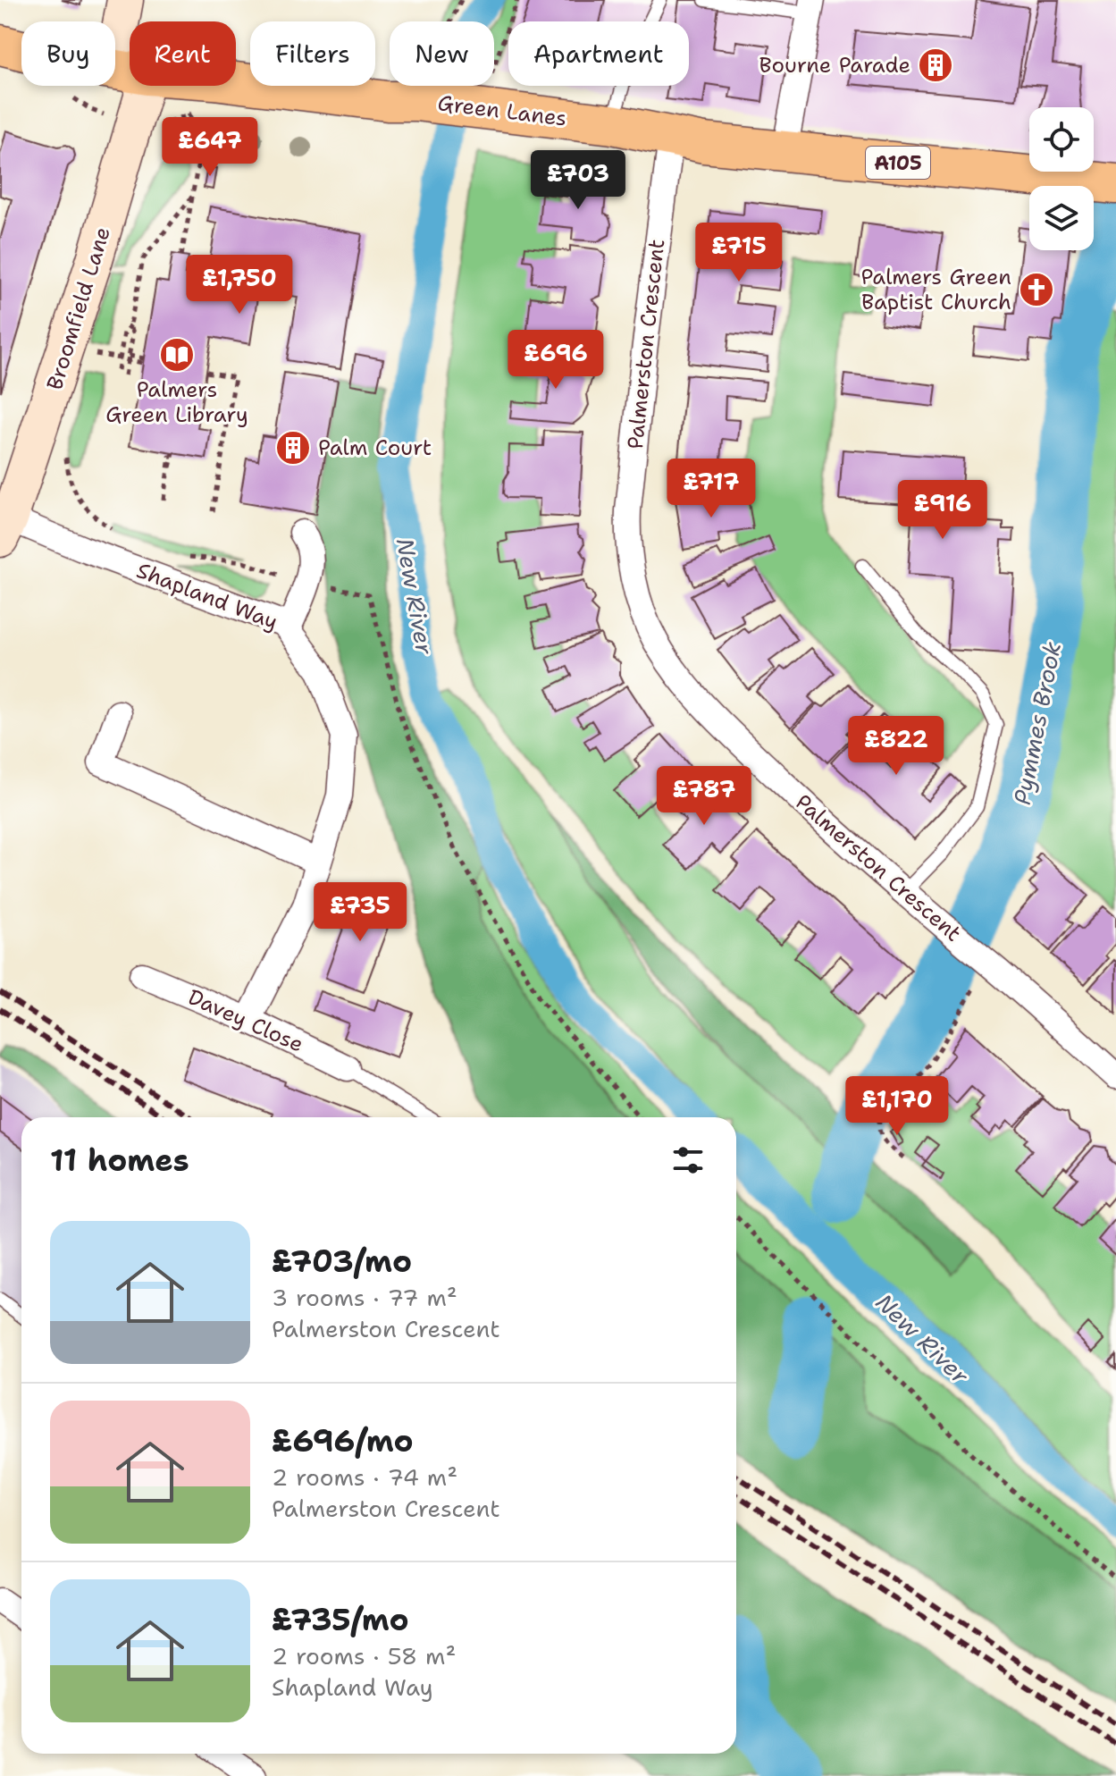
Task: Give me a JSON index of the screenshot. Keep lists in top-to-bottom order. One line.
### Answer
{"streets":{"main road":["Green Lanes","A105"],"street":["Broomfield Lane","Palmerston Crescent","Shapland Way","Davey Close"]},"crossings":[["Green Lanes","Palmerston Crescent"],["Broomfield Lane","Shapland Way"],["Shapland Way","Davey Close"]],"water":["New River","Pymmes Brook"],"places":{"building":["Bourne Parade","Palm Court"],"church":["Palmers Green Baptist Church"],"library":["Palmers Green Library"]},"page":{"chip":["Buy","Rent","Filters","New","Apartment"],"price":["£647","£703","£715","£1,750","£696","£717","£916","£822","£787","£735","£1,170"],"heading":"11 homes","list":[{"name":"£703/mo","note":"3 rooms · 77 m² · Palmerston Crescent"},{"name":"£696/mo","note":"2 rooms · 74 m² · Palmerston Crescent"},{"name":"£735/mo","note":"2 rooms · 58 m² · Shapland Way"}]}}
